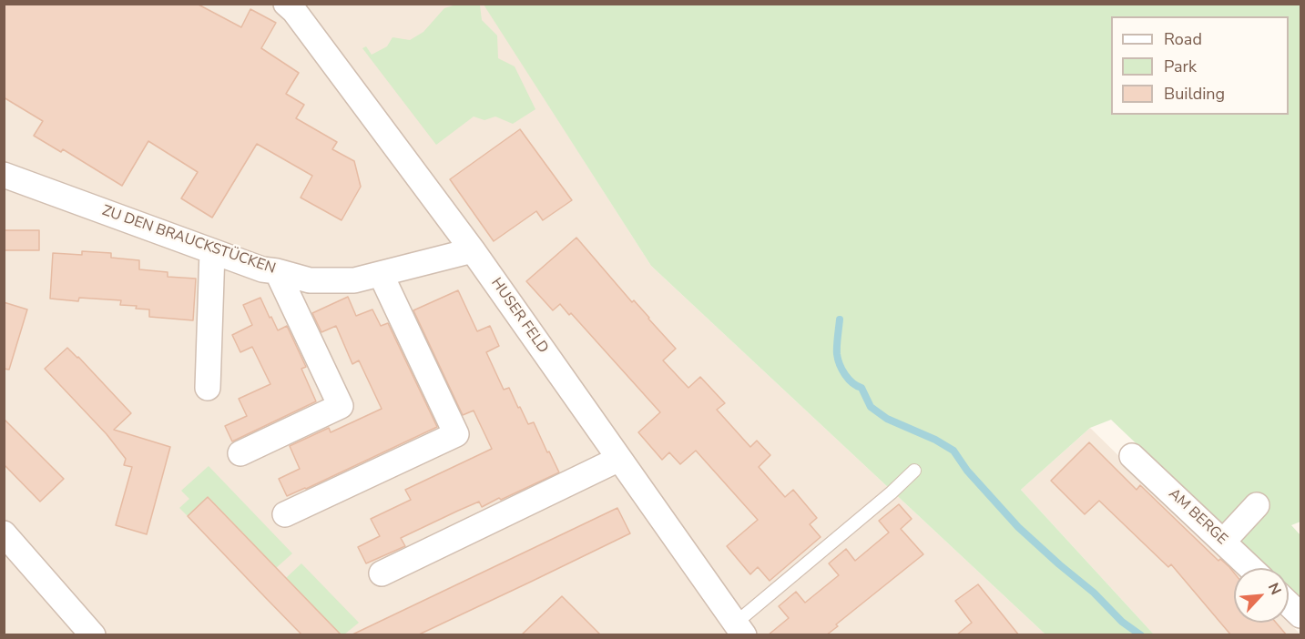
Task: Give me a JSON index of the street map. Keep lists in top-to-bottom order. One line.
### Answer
{"streets":{"street":["ZU DEN BRAUCKSTÜCKEN","HUSER FELD","AM BERGE"]},"crossings":[["ZU DEN BRAUCKSTÜCKEN","HUSER FELD"]],"legend":["Road","Park","Building"],"north":"top right"}
